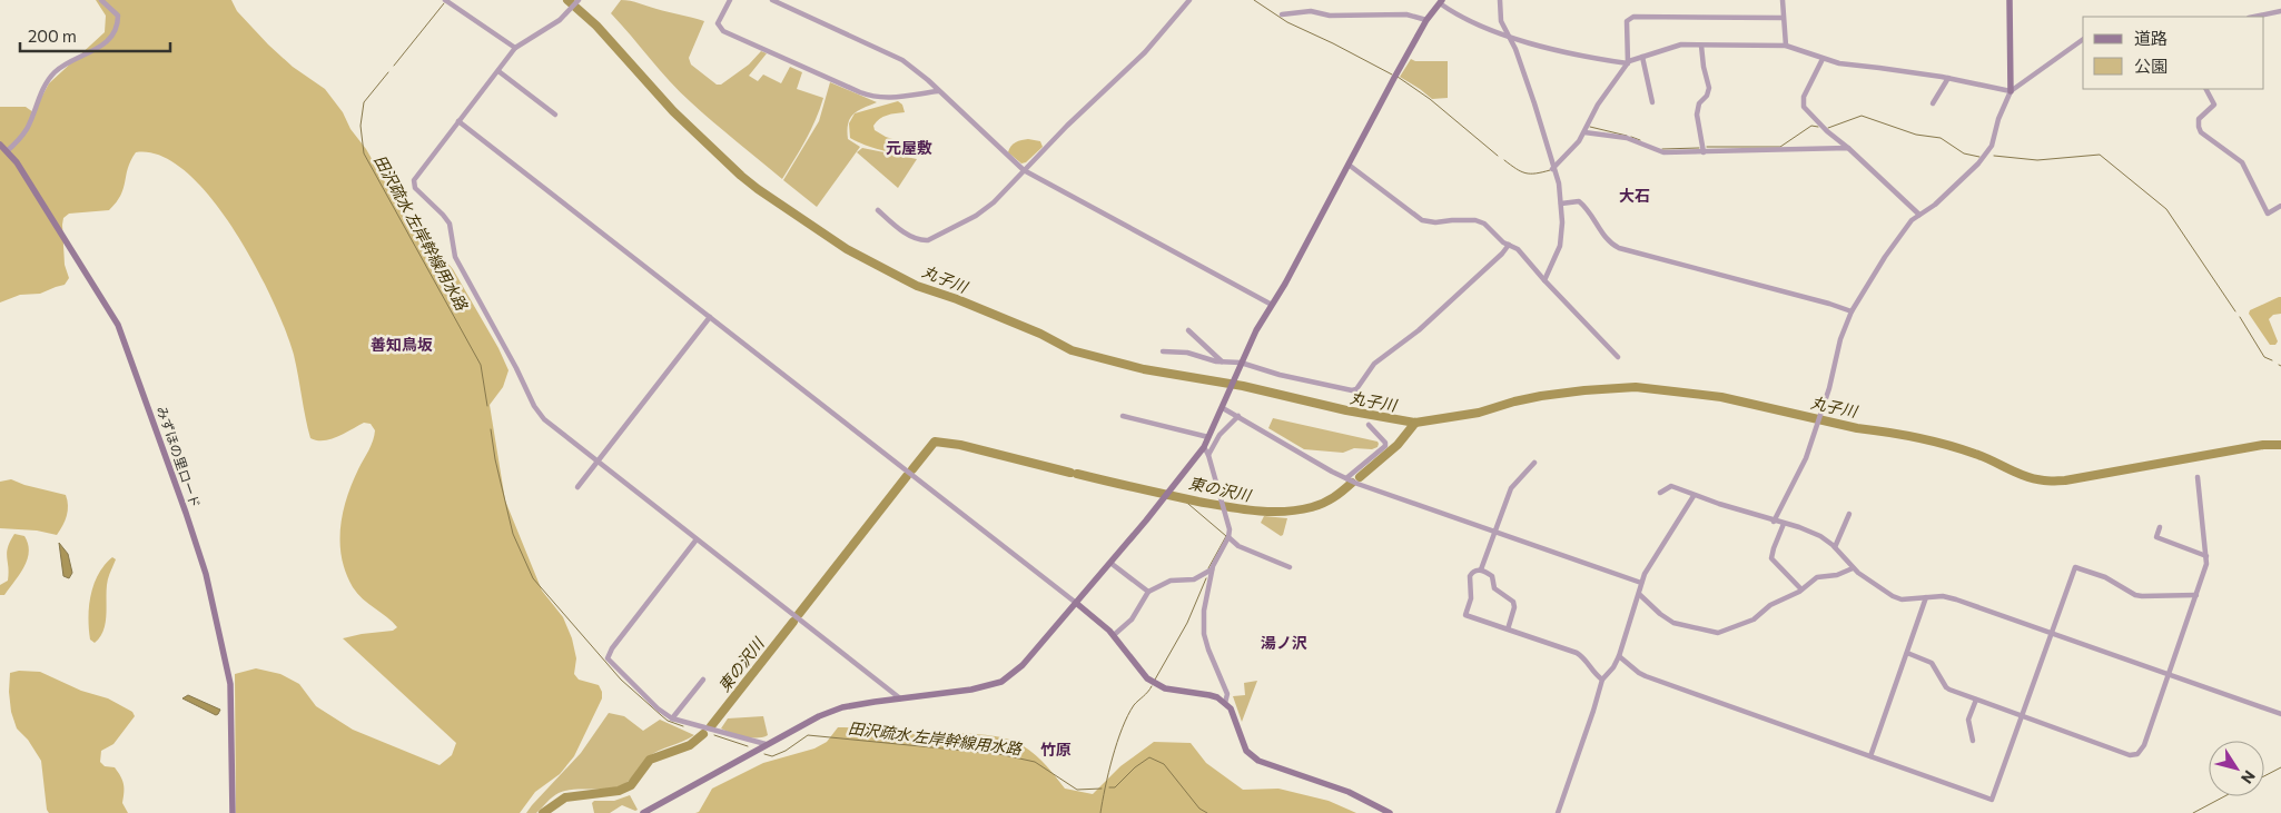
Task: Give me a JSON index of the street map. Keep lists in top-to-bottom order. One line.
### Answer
{"streets":{"street":["みずほの里ロード"]},"districts":["元屋敷","大石","善知鳥坂","湯ノ沢","竹原"],"water":["田沢疏水 左岸幹線用水路","丸子川","東の沢川"],"legend":["道路","公園"],"scale_bar":"200 m","north":"bottom right"}
